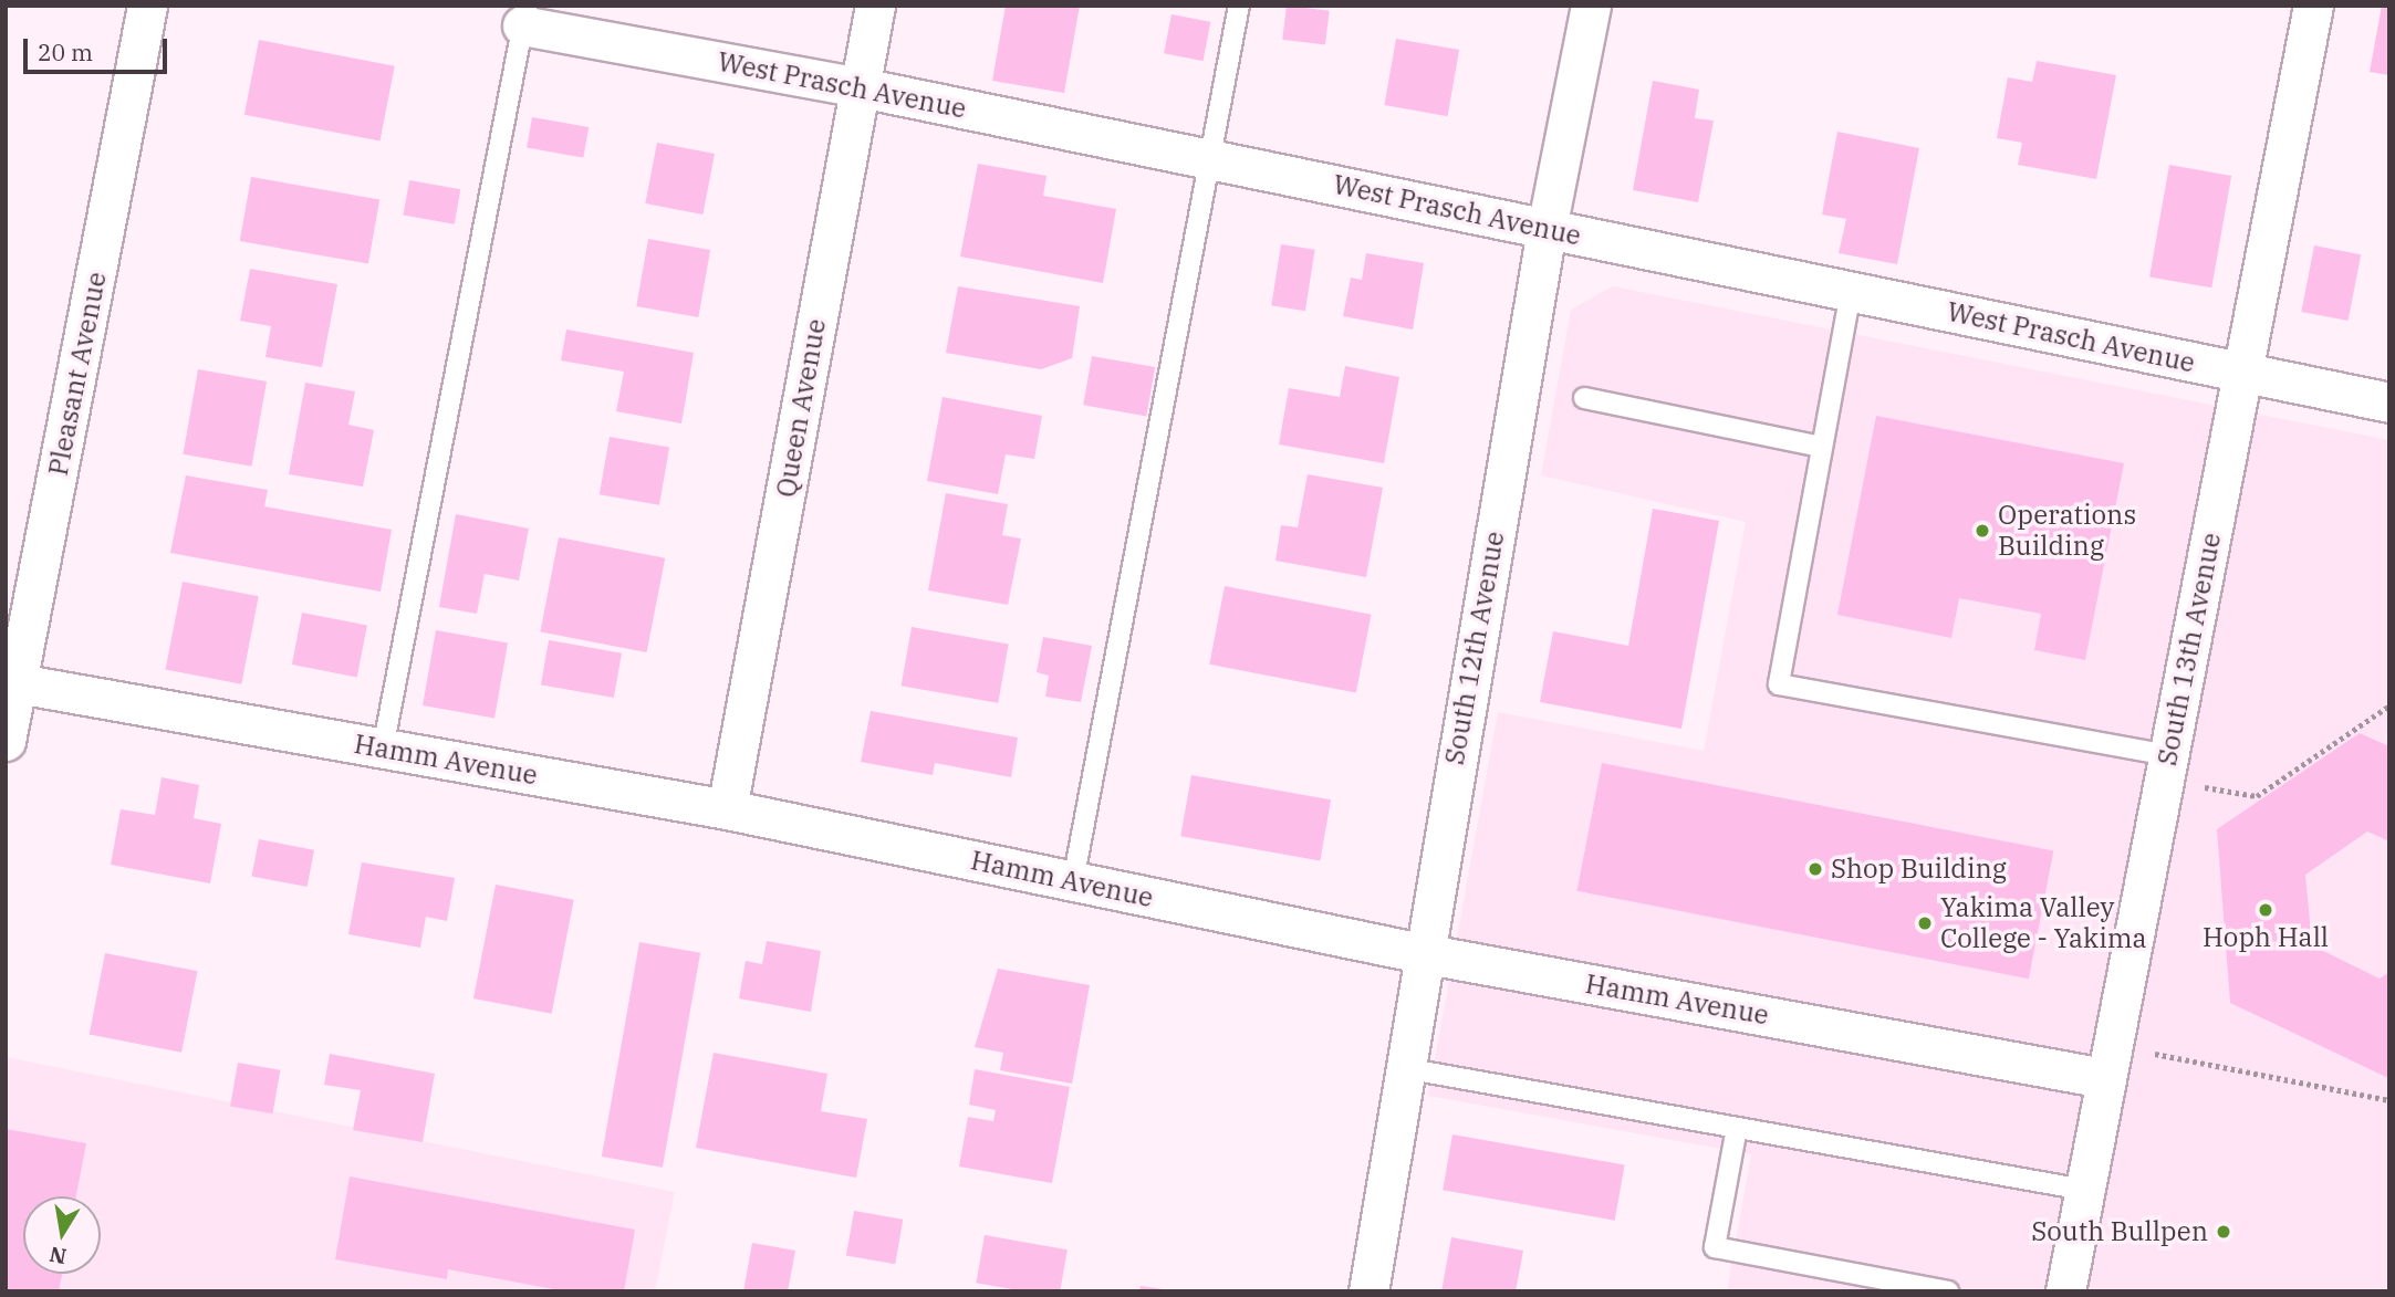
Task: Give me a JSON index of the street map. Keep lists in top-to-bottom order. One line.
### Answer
{"streets":{"street":["West Prasch Avenue","Pleasant Avenue","Queen Avenue","South 12th Avenue","South 13th Avenue","Hamm Avenue"]},"crossings":[["West Prasch Avenue","Queen Avenue"],["West Prasch Avenue","South 12th Avenue"],["West Prasch Avenue","South 13th Avenue"],["Pleasant Avenue","Hamm Avenue"],["Queen Avenue","Hamm Avenue"],["South 12th Avenue","Hamm Avenue"],["South 13th Avenue","Hamm Avenue"]],"places":["Operations Building","Shop Building","Hoph Hall","Yakima Valley College - Yakima","South Bullpen"],"scale_bar":"20 m","north":"bottom"}
